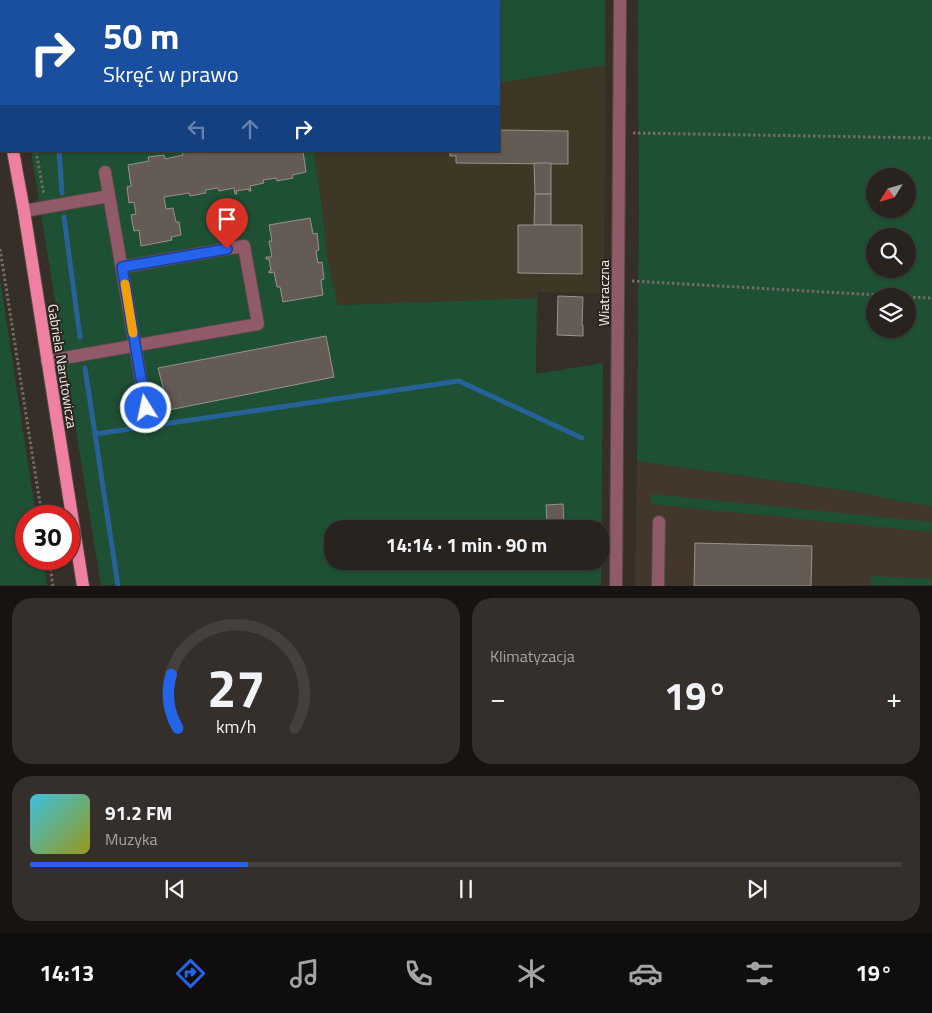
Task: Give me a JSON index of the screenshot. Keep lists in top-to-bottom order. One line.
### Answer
{"streets":{"main road":["Gabriela Narutowicza"],"street":["Wiatraczna"]},"north":"bottom left","page":{"turn":["50 m","Skręć w prawo"],"limit":"30","trip":"14:14 · 1 min · 90 m","tile":"Klimatyzacja","heat":["−","19°","+"],"song":["91.2 FM","Muzyka"],"tabs":["14:13","19°"],"gauge":["27","km/h"]}}
